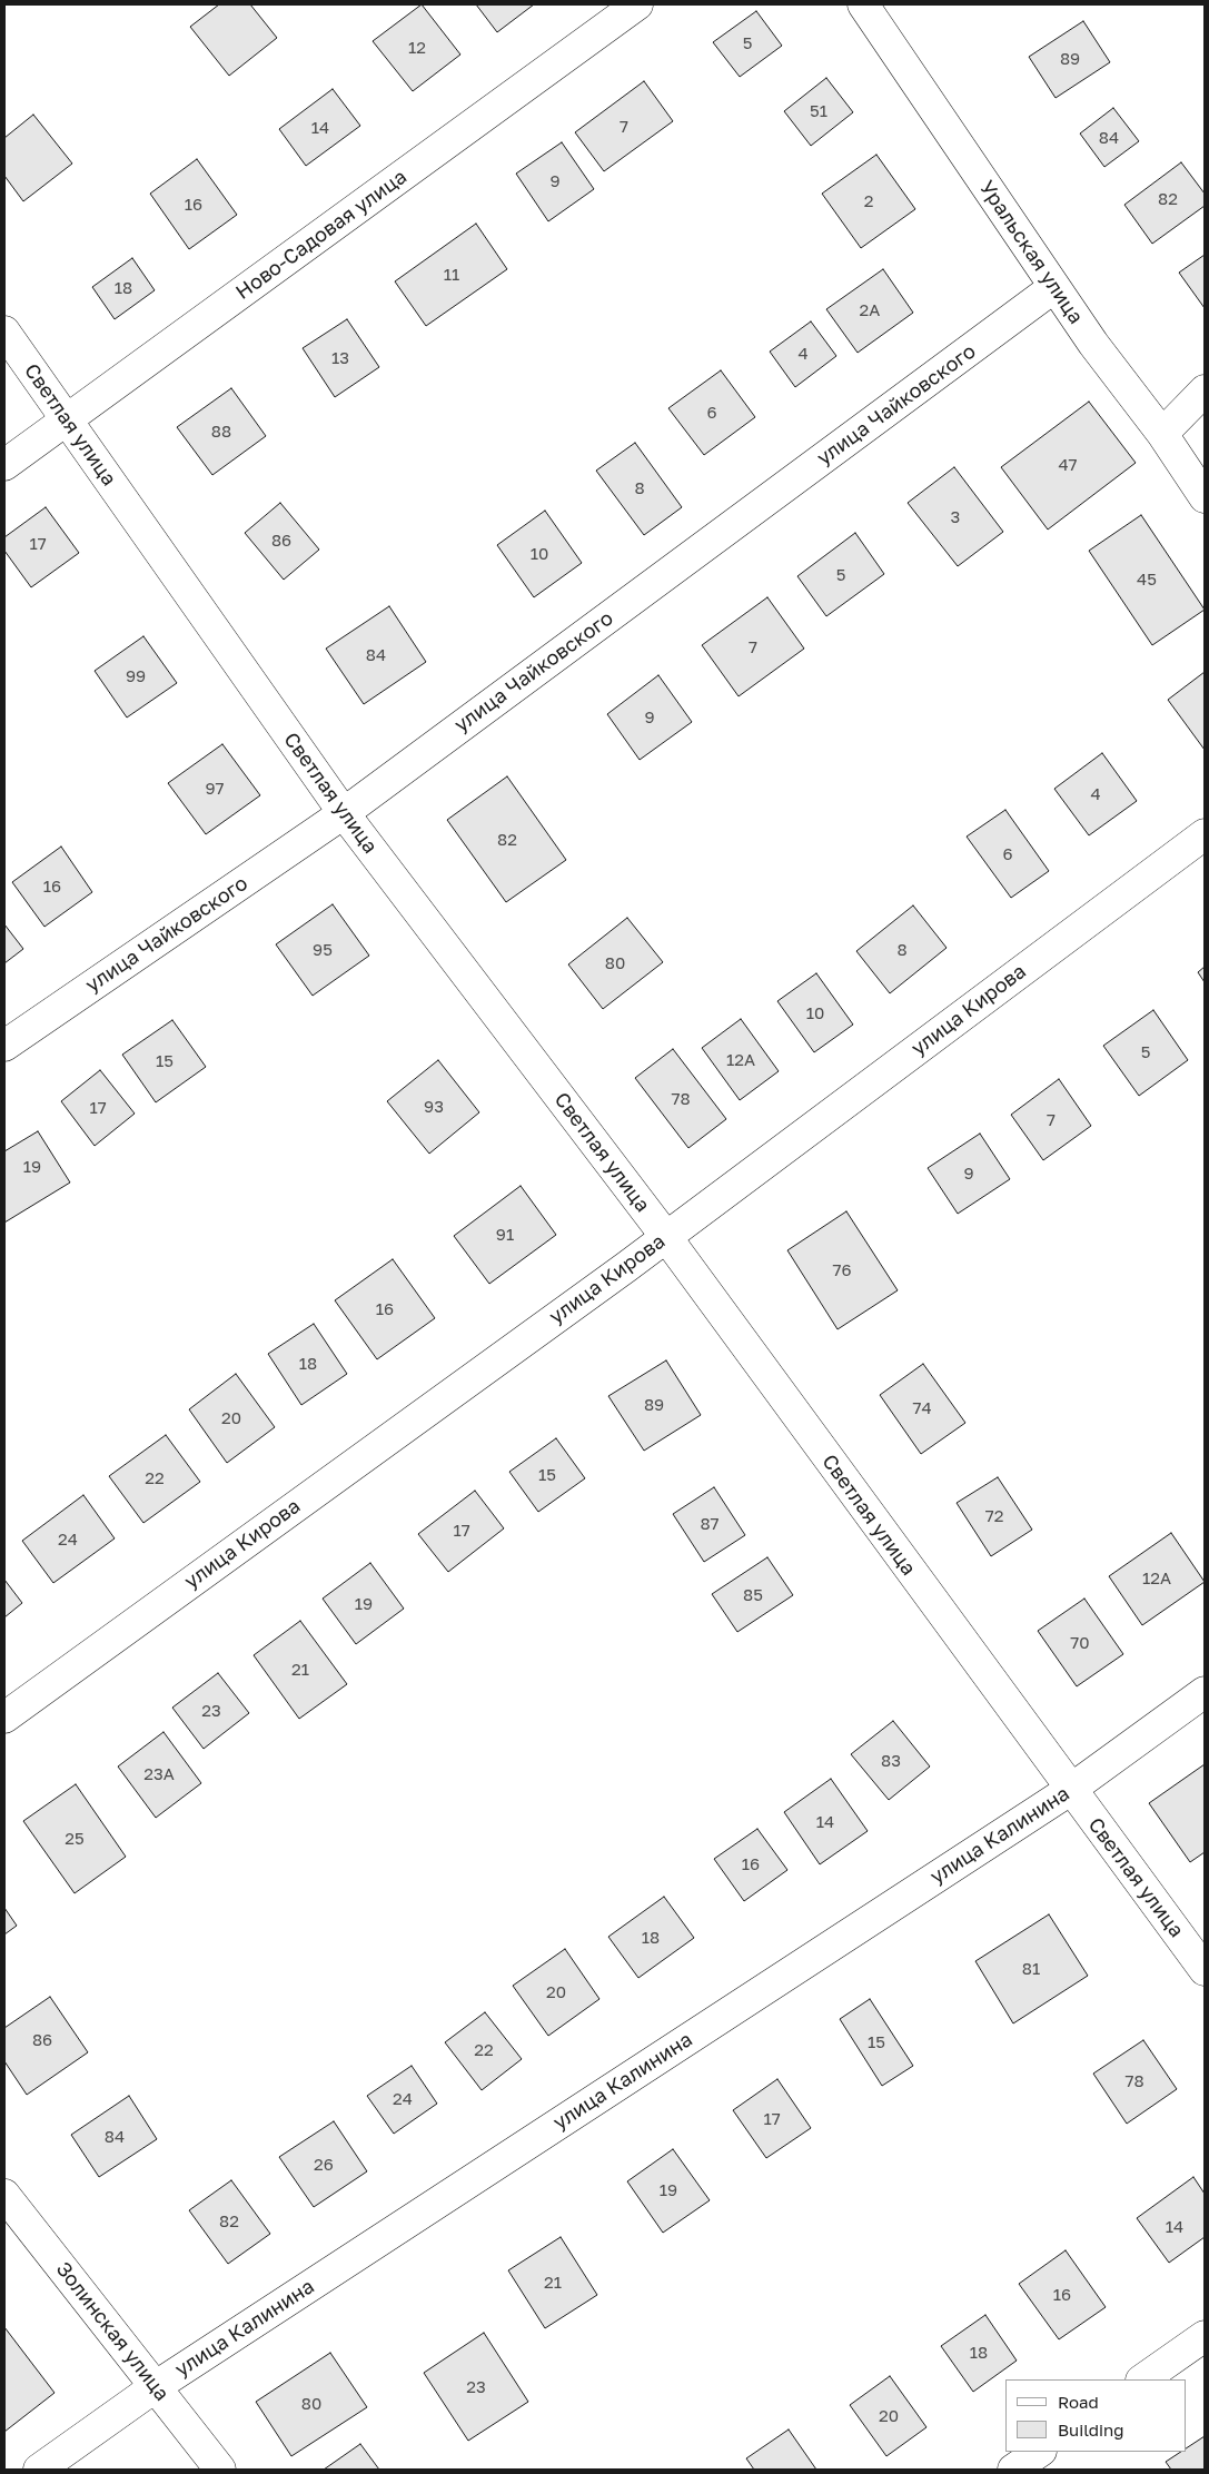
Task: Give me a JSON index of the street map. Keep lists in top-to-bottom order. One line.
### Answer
{"streets":{"street":["Ново-Садовая улица","Уральская улица","улица Чайковского","Светлая улица","улица Кирова","улица Калинина","Золинская улица"]},"crossings":[["Ново-Садовая улица","Светлая улица"],["Уральская улица","улица Чайковского"],["улица Чайковского","Светлая улица"],["Светлая улица","улица Кирова"],["Светлая улица","улица Калинина"],["улица Калинина","Золинская улица"]],"house_numbers":["5","12","89","51","7","14","84","9","82","2","16","11","18","2А","4","13","6","88","47","8","3","86","17","10","5","45","7","84","99","9","97","4","82","6","16","95","8","80","10","5","12А","15","78","93","17","7","19","9","91","76","16","18","89","74","20","15","22","72","87","17","24","12А","85","19","70","21","23","83","23А","14","25","16","18","81","20","86","15","22","78","24","17","84","26","19","82","14","21","16","18","23","80","20"],"legend":["Road","Building"]}
